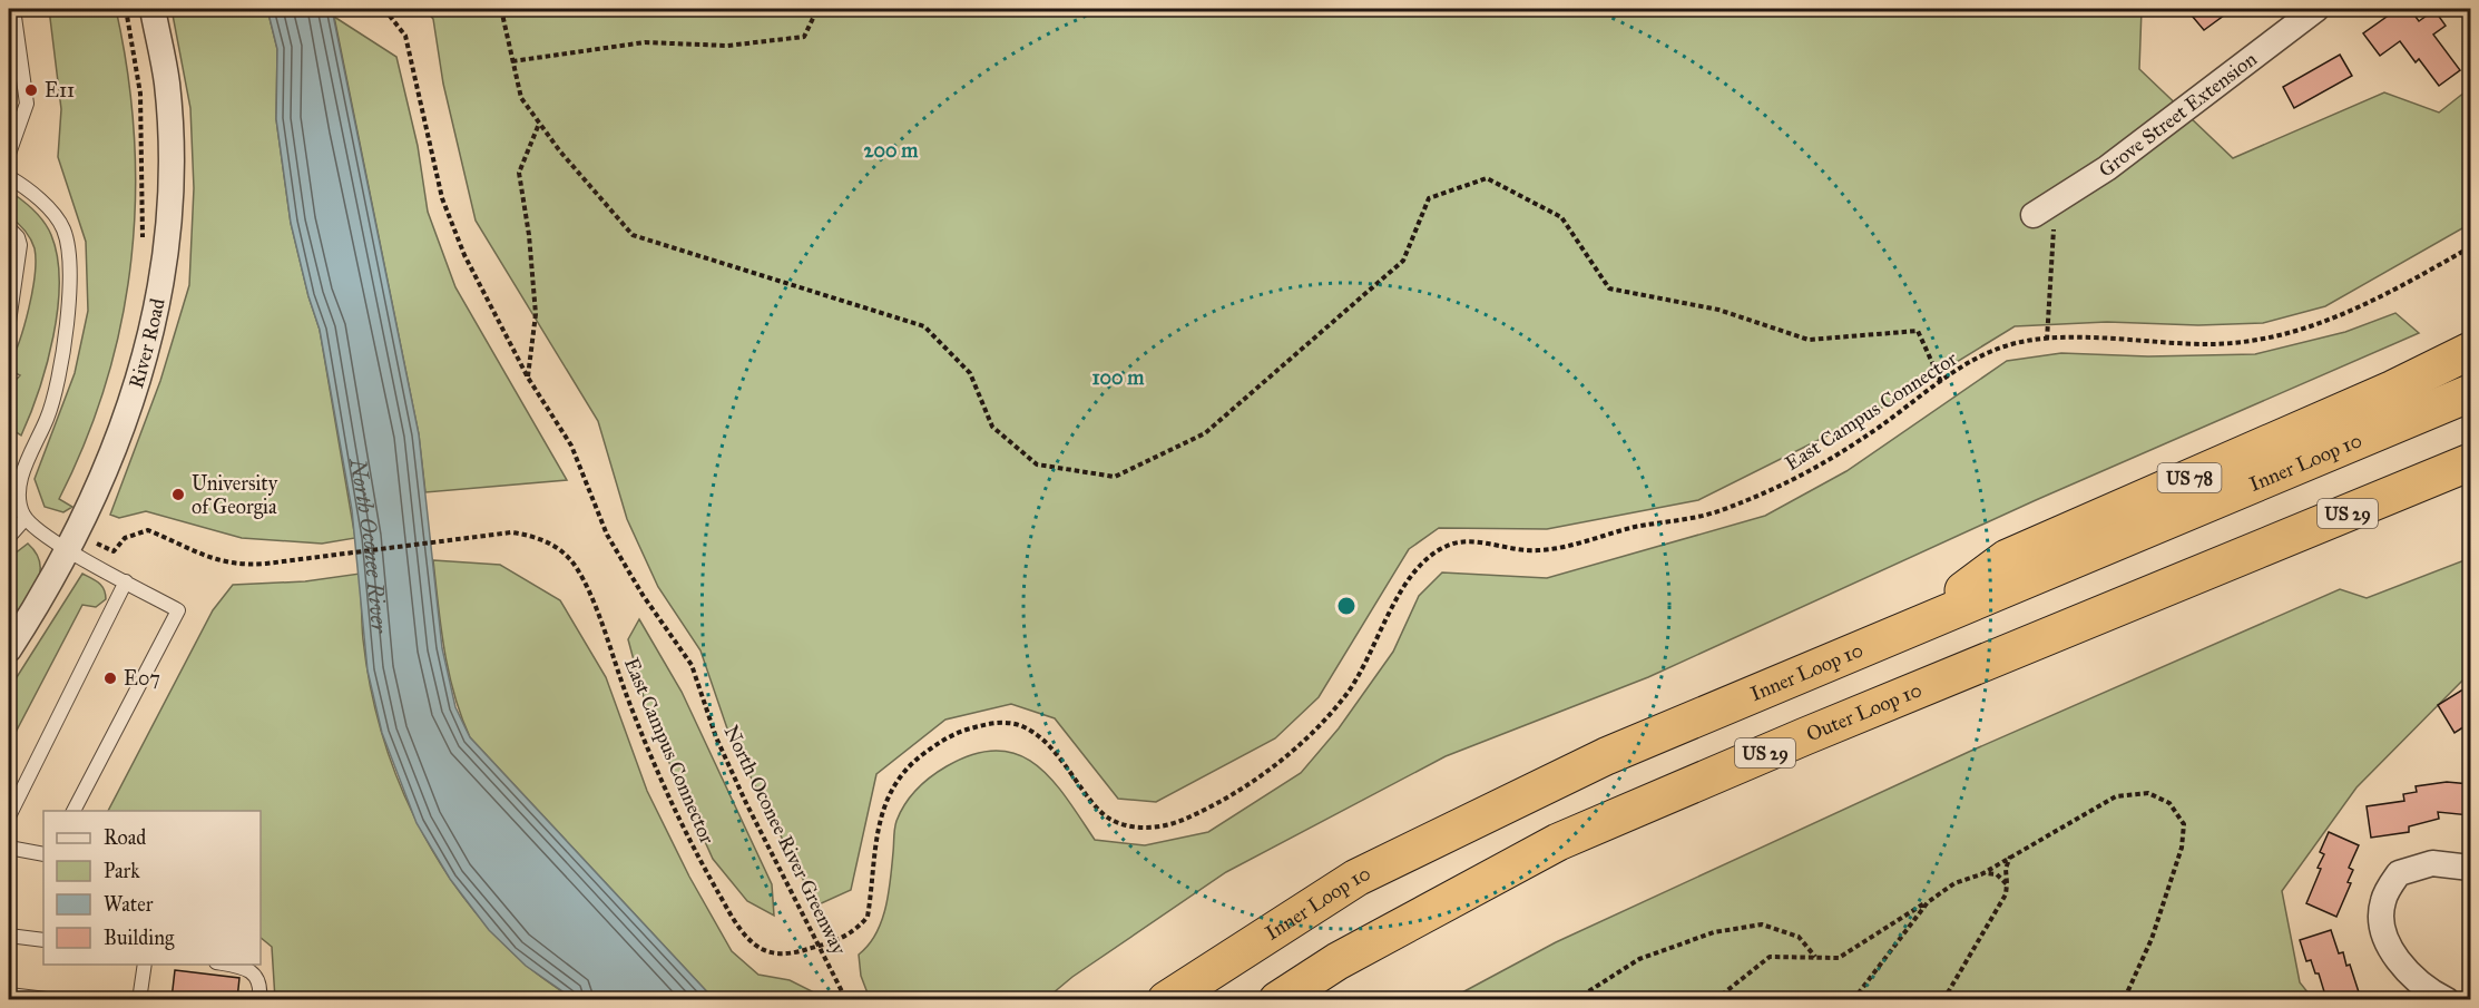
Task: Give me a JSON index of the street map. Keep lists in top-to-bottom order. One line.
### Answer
{"streets":{"highway":["Inner Loop 10","US 78","US 29","Outer Loop 10"],"street":["Grove Street Extension","River Road"],"path":["East Campus Connector","North Oconee River Greenway"]},"crossings":[["East Campus Connector","North Oconee River Greenway"],["Inner Loop 10","US 78"]],"water":["North Oconee River"],"places":["E11","University of Georgia","E07"],"legend":["Road","Park","Water","Building"],"rings":["200 m","100 m"]}
